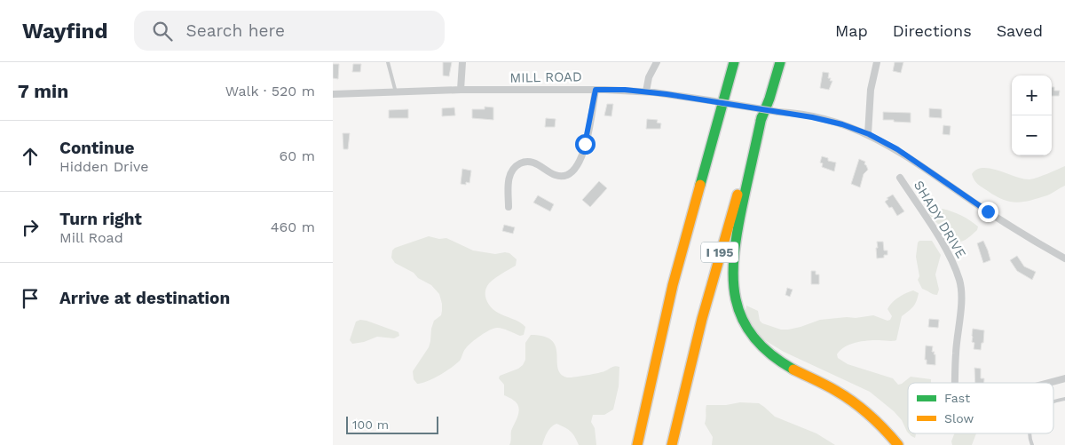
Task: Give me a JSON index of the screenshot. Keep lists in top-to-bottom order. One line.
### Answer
{"streets":{"highway":["I 195"],"street":["MILL ROAD","SHADY DRIVE"]},"legend":["Fast","Slow"],"scale_bar":"100 m","page":{"header":"Wayfind","search":"Search here","nav":["Map","Directions","Saved"],"heading":["7 min","Walk · 520 m"],"map_buttons":["+","−"],"list":[["Continue","Hidden Drive","60 m"],["Turn right","Mill Road","460 m"],"Arrive at destination"],"scale":"100 m"}}
